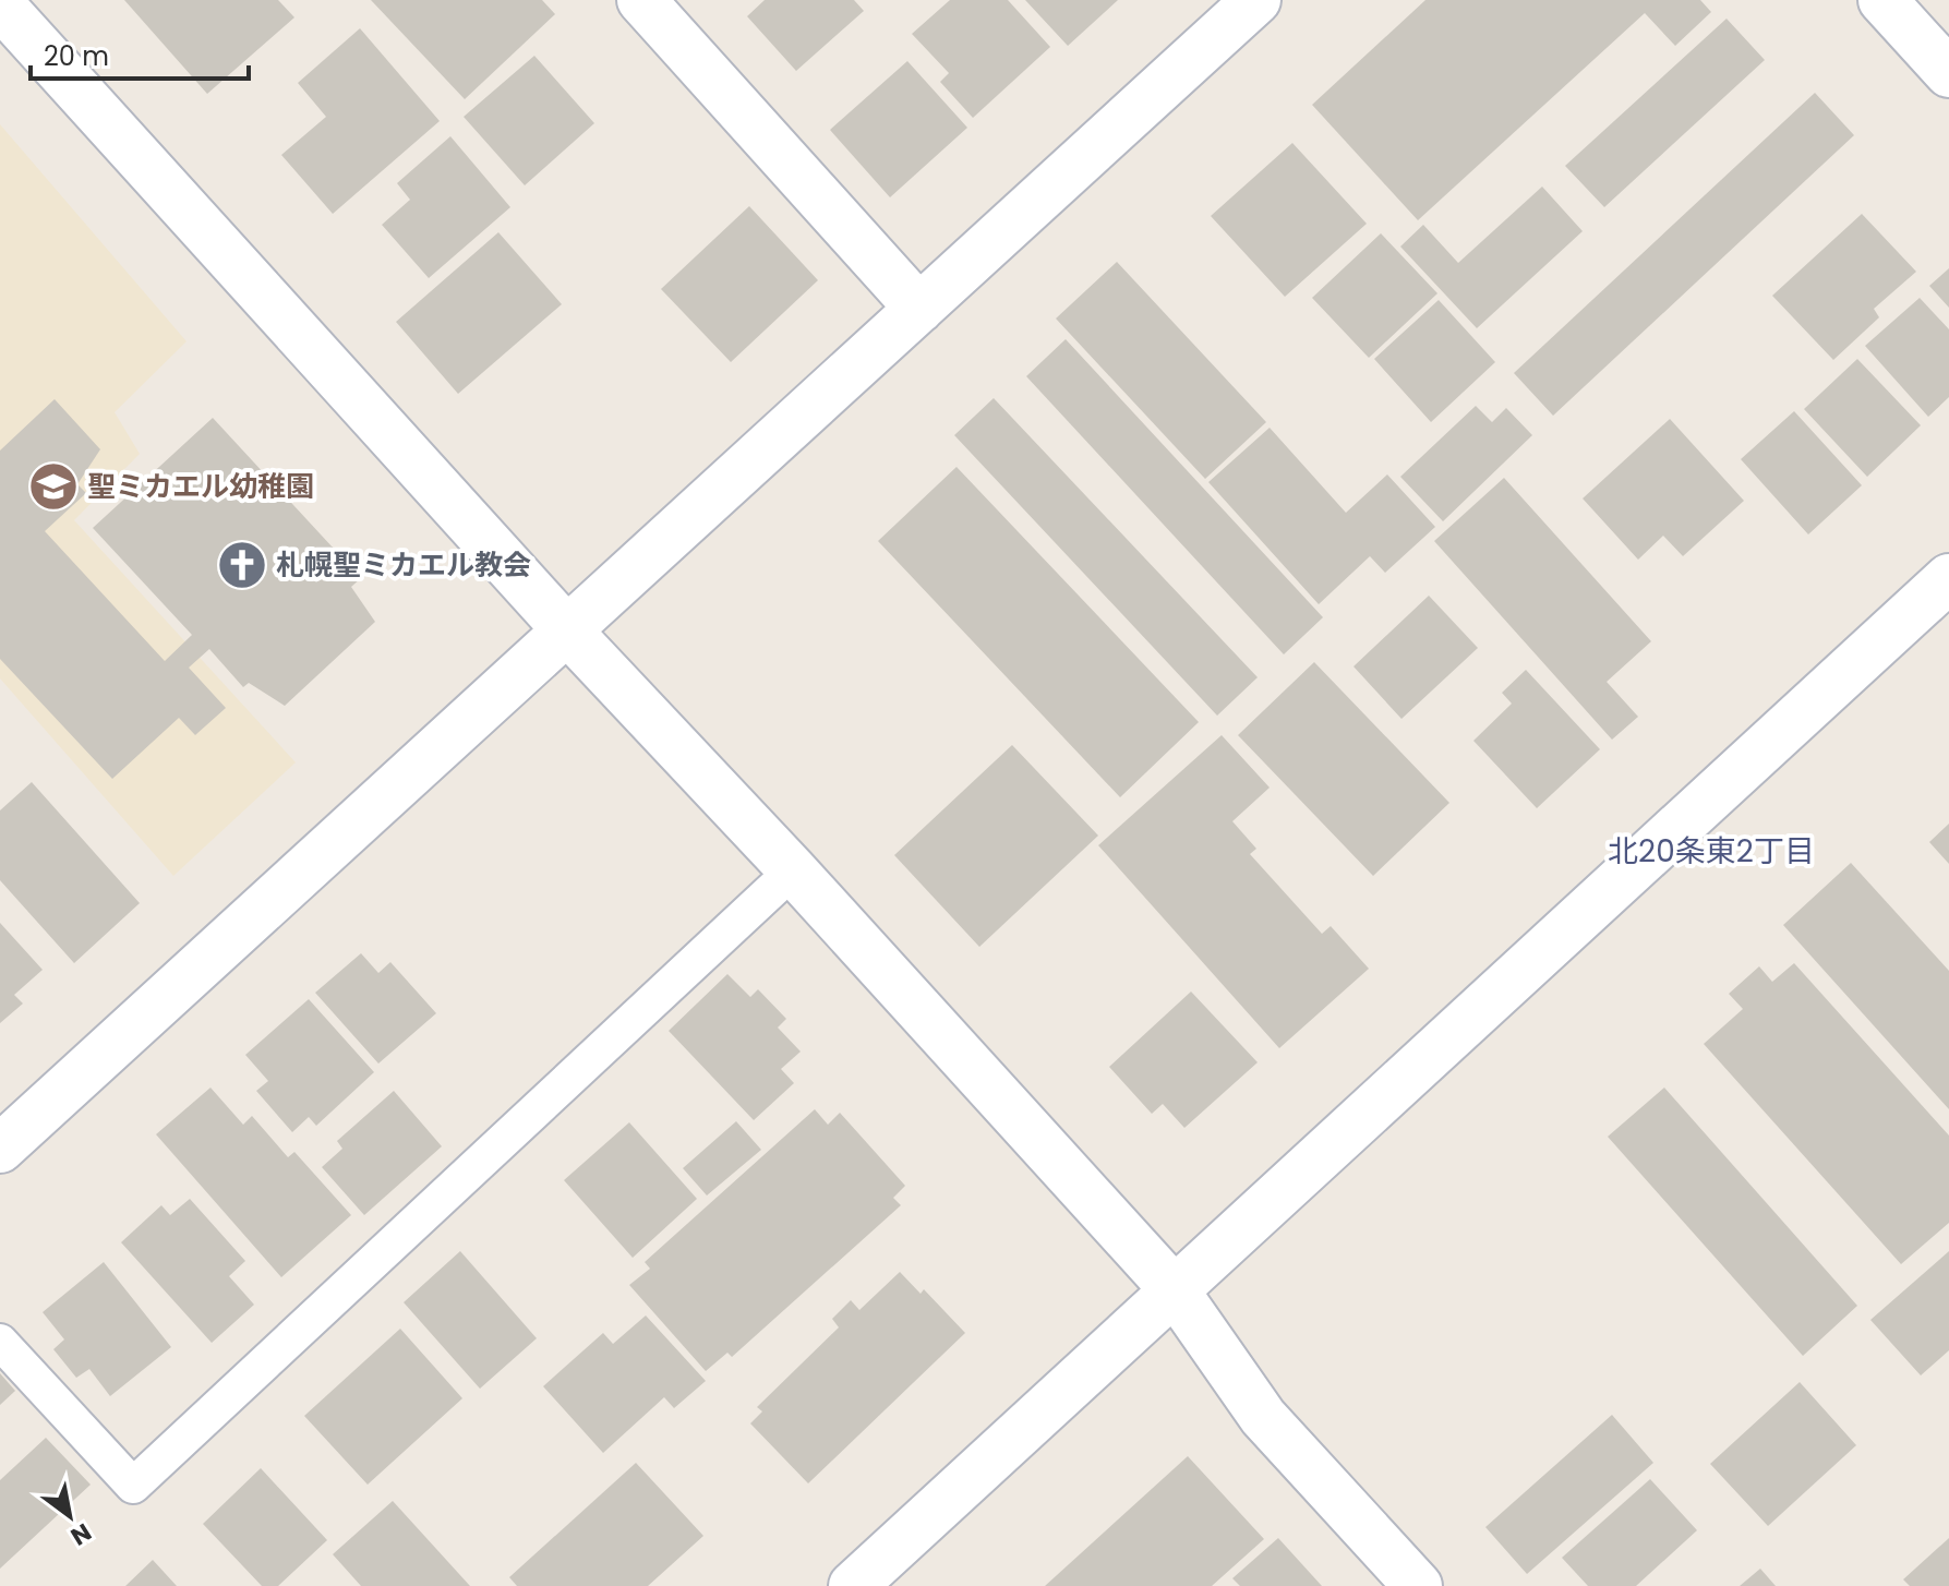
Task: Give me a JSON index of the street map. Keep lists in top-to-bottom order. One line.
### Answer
{"districts":["北20条東2丁目"],"places":{"school or university":["聖ミカエル幼稚園"],"church":["札幌聖ミカエル教会"]},"scale_bar":"20 m","north":"bottom right"}
